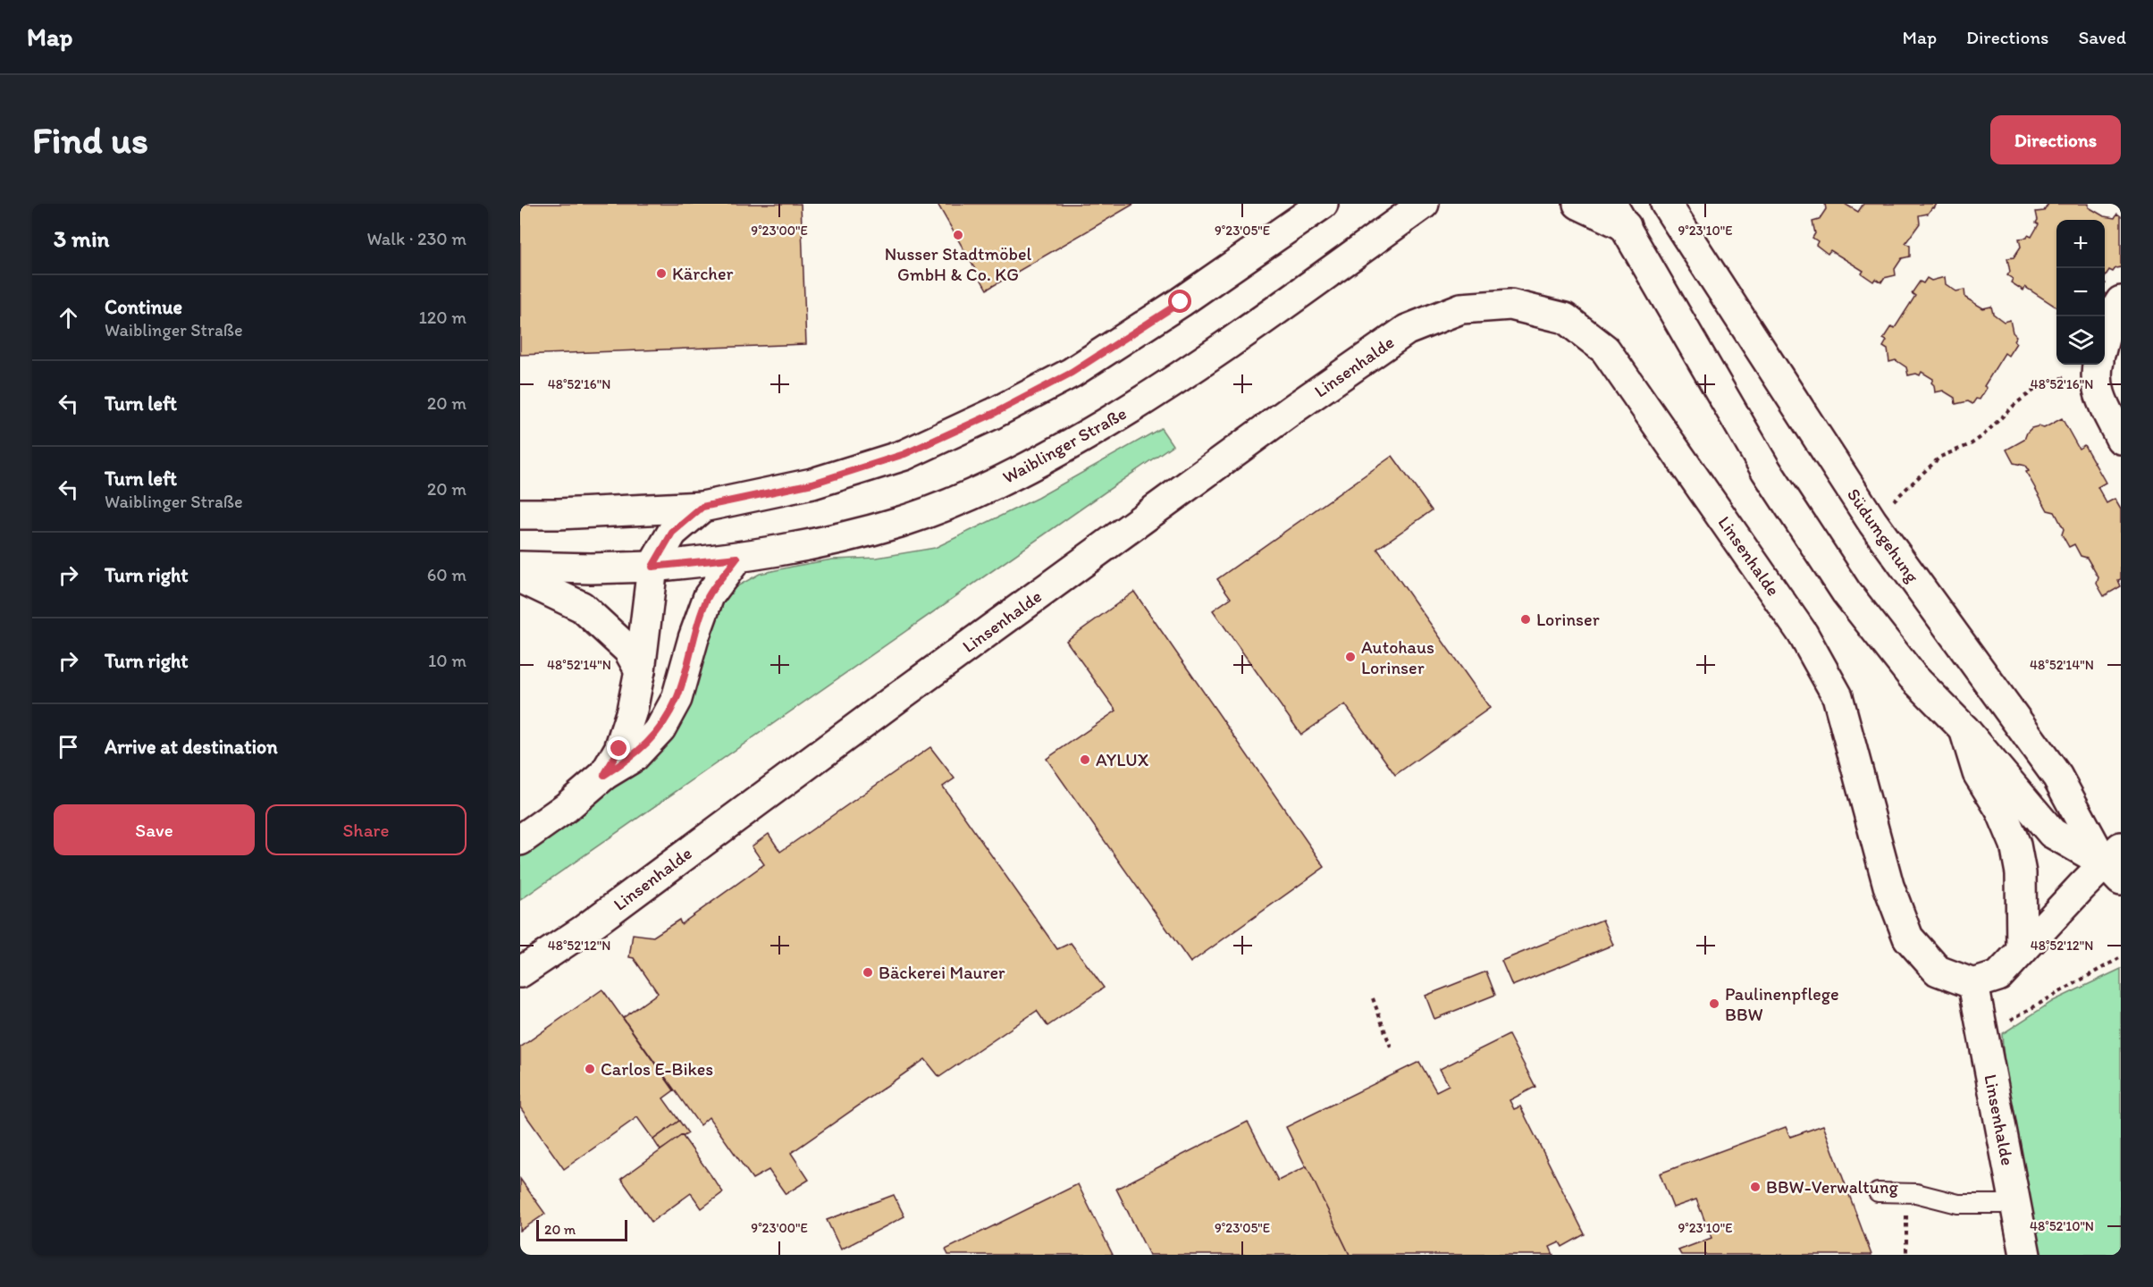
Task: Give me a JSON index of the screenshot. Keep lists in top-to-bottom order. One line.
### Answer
{"streets":{"main road":["Linsenhalde","Waiblinger Straße","Südumgehung"]},"places":["Nusser Stadtmöbel GmbH & Co. KG","Kärcher","Lorinser","Autohaus Lorinser","AYLUX","Bäckerei Maurer","Paulinenpflege BBW","Carlos E-Bikes","BBW-Verwaltung"],"scale_bar":"20 m","page":{"header":"Map","nav":["Map","Directions","Saved"],"buttons":["Directions",["Save","Share"]],"title":"Find us","heading":["3 min","Walk · 230 m"],"map_buttons":["+","−"],"list":[["Continue","Waiblinger Straße","120 m"],["Turn left","20 m"],["Turn left","Waiblinger Straße","20 m"],["Turn right","60 m"],["Turn right","10 m"],"Arrive at destination"],"scale":"20 m"},"coordinates":["9°23'00\"E","9°23'05\"E","9°23'10\"E","48°52'16\"N","48°52'14\"N","48°52'12\"N","48°52'10\"N"]}
